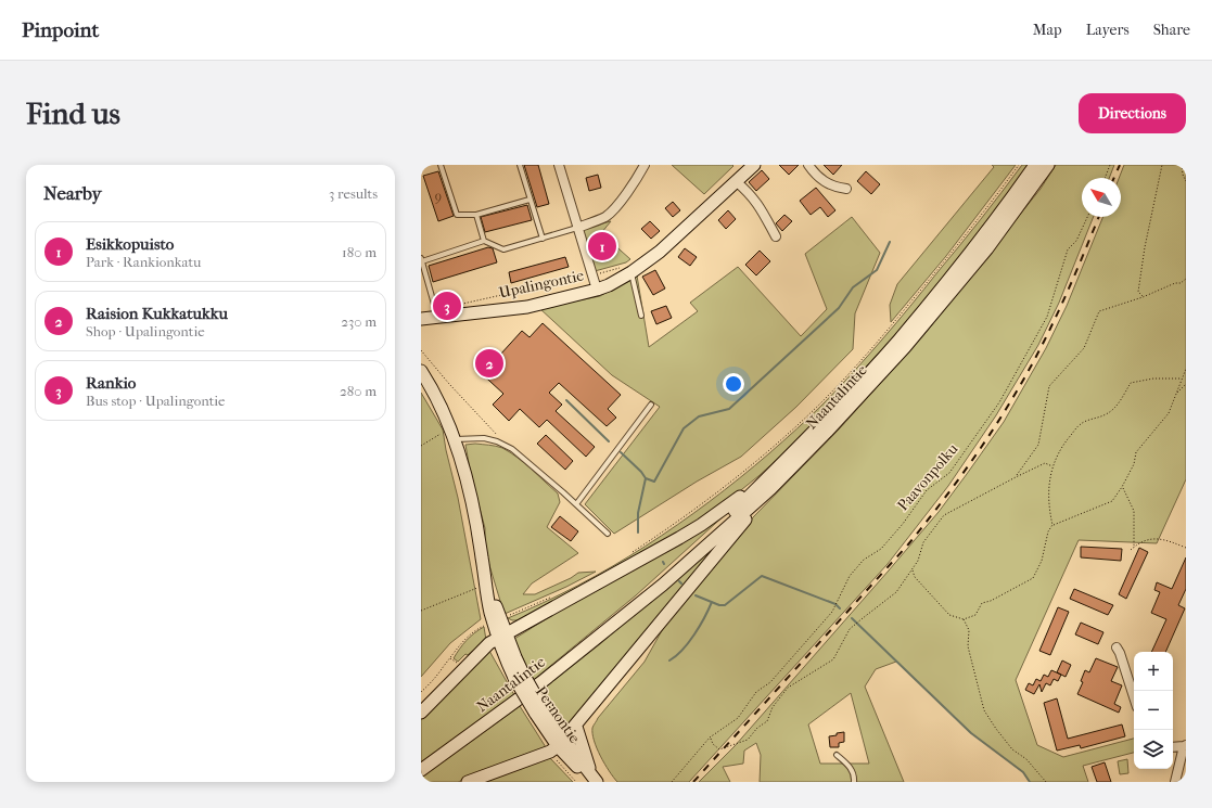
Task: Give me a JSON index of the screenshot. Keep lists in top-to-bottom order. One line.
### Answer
{"streets":{"main road":["Upalingontie","Naantalintie","Pernontie"],"path":["Paavonpolku"]},"house_numbers":["9"],"north":"top left","page":{"header":"Pinpoint","nav":["Map","Layers","Share"],"buttons":"Directions","title":"Find us","heading":["Nearby","3 results"],"list":[{"mark":"1","name":"Esikkopuisto","note":"Park · Rankionkatu","value":"180 m"},{"mark":"2","name":"Raision Kukkatukku","note":"Shop · Upalingontie","value":"230 m"},{"mark":"3","name":"Rankio","note":"Bus stop · Upalingontie","value":"280 m"}],"pins":["1","3","2"],"map_buttons":["+","−"]}}
